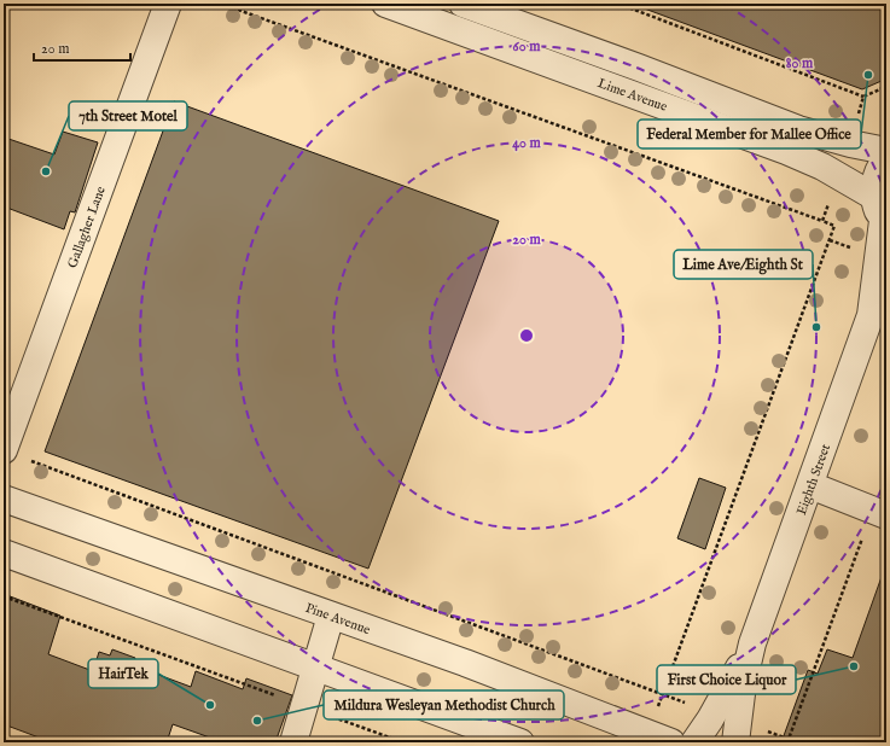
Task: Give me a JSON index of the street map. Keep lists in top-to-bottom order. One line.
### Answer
{"streets":{"street":["Lime Avenue","Gallagher Lane","Eighth Street","Pine Avenue"]},"crossings":[["Lime Avenue","Eighth Street"]],"places":["Federal Member for Mallee Office","7th Street Motel","Lime Ave/Eighth St","First Choice Liquor","HairTek","Mildura Wesleyan Methodist Church"],"scale_bar":"20 m","rings":["60 m","80 m","40 m","20 m"]}
